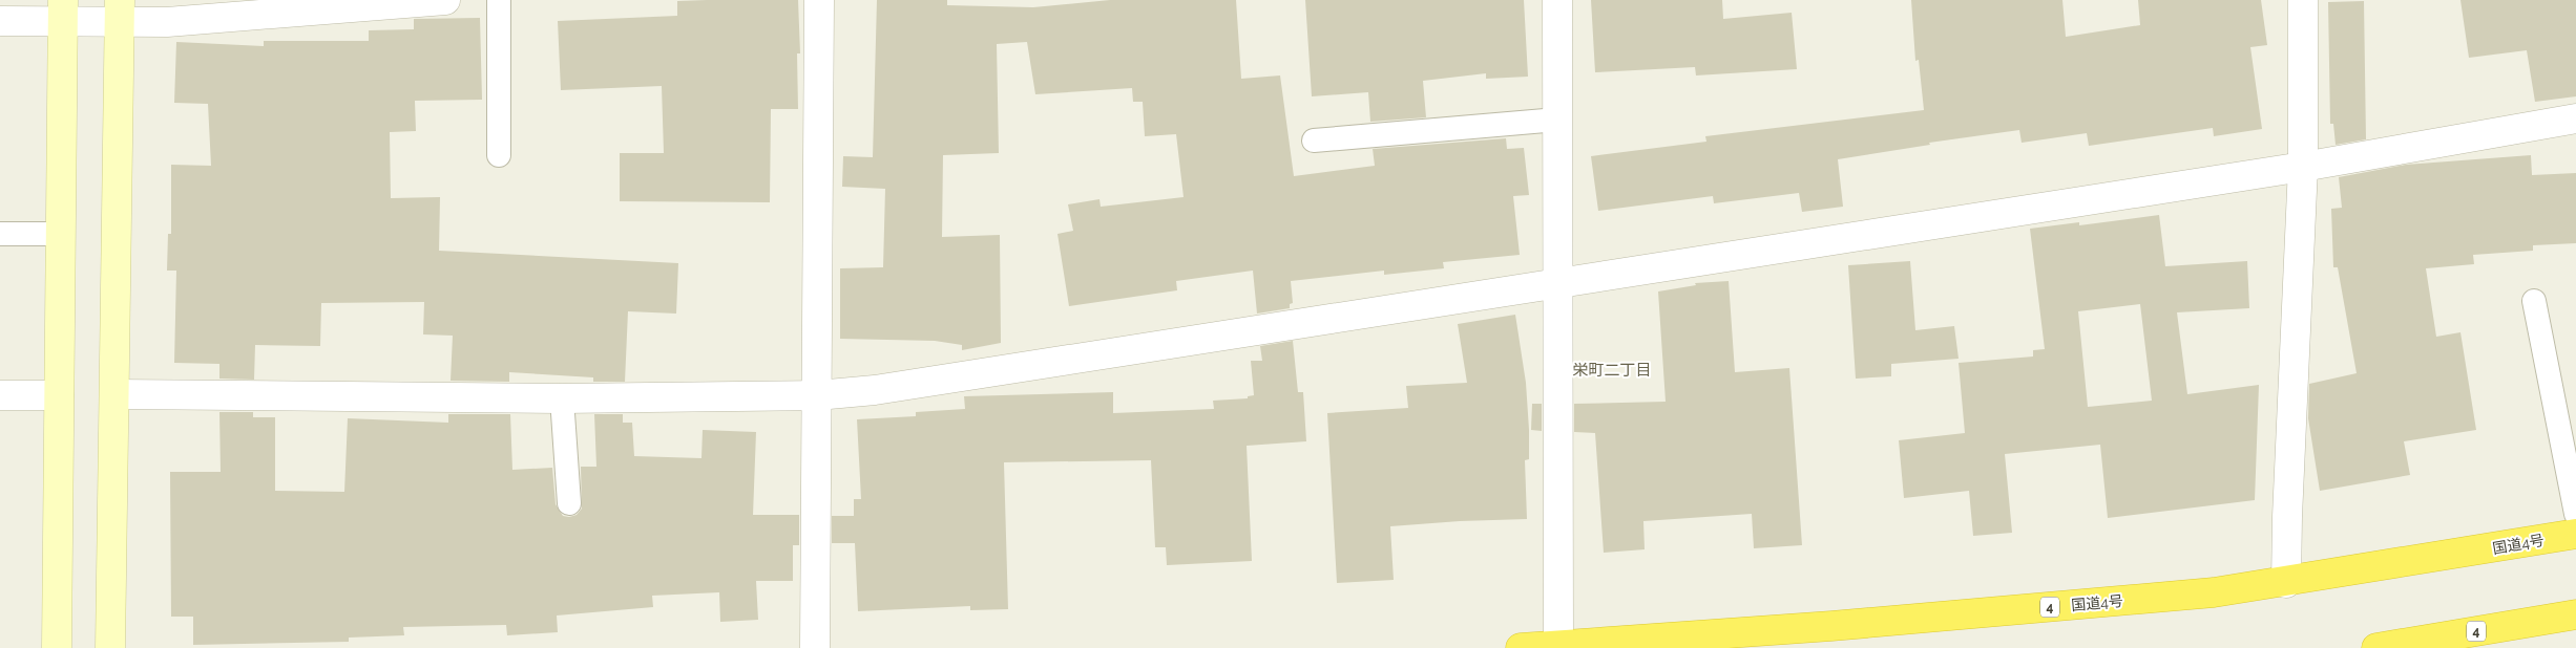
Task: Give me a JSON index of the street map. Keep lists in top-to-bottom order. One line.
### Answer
{"streets":{"highway":["国道4号","4"]},"districts":["栄町二丁目"]}
